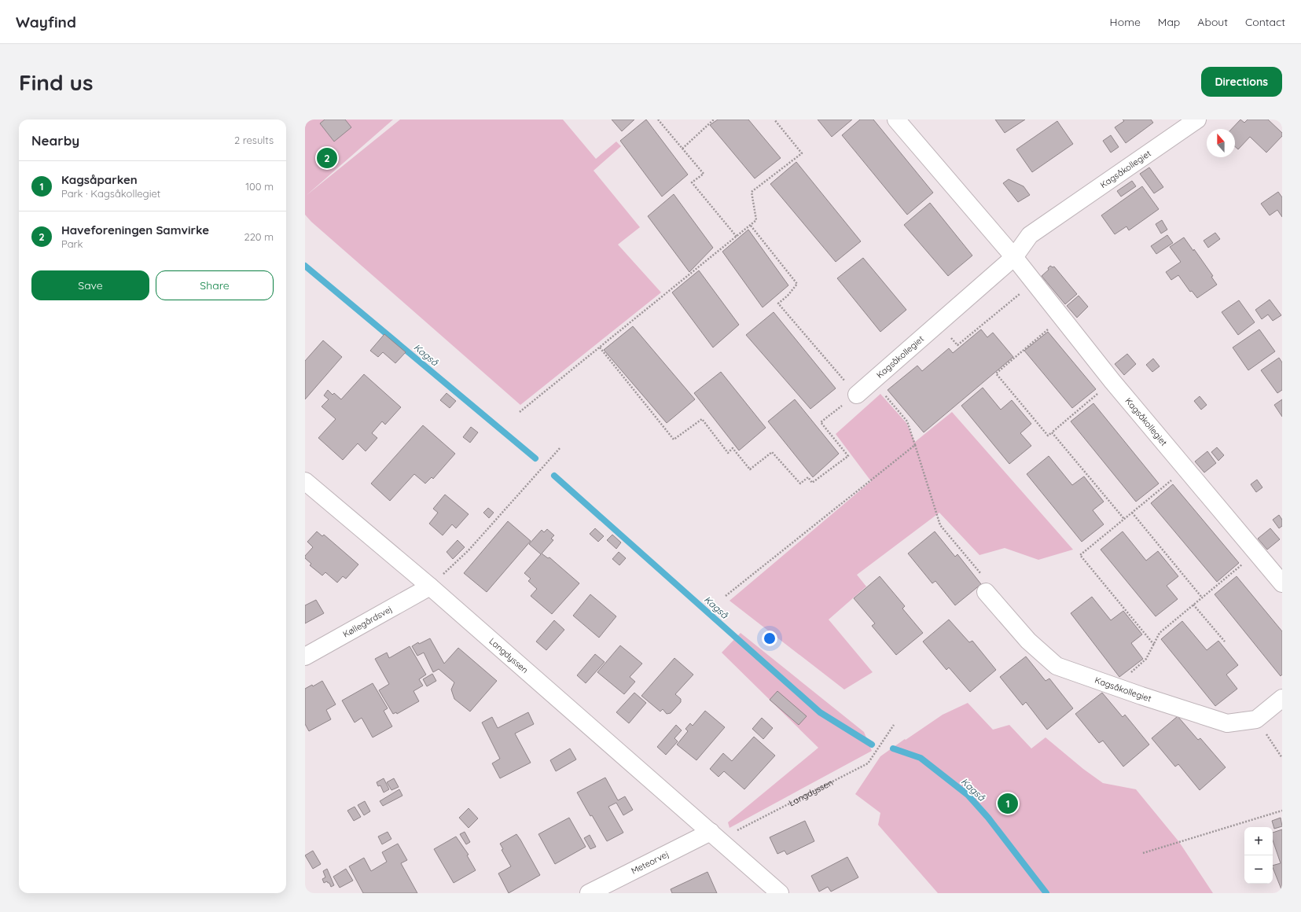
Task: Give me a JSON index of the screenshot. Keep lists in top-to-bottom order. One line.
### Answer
{"streets":{"street":["Kagsåkollegiet","Køllegårdsvej","Langdyssen","Meteorvej"]},"crossings":[["Køllegårdsvej","Langdyssen"],["Langdyssen","Meteorvej"]],"water":["Kagså"],"north":"top","page":{"header":"Wayfind","nav":["Home","Map","About","Contact"],"buttons":["Directions",["Save","Share"]],"title":"Find us","heading":["Nearby","2 results"],"pins":["2","1"],"list":[{"mark":"1","name":"Kagsåparken","note":"Park · Kagsåkollegiet","value":"100 m"},{"mark":"2","name":"Haveforeningen Samvirke","note":"Park","value":"220 m"}],"map_buttons":["+","−"]}}
